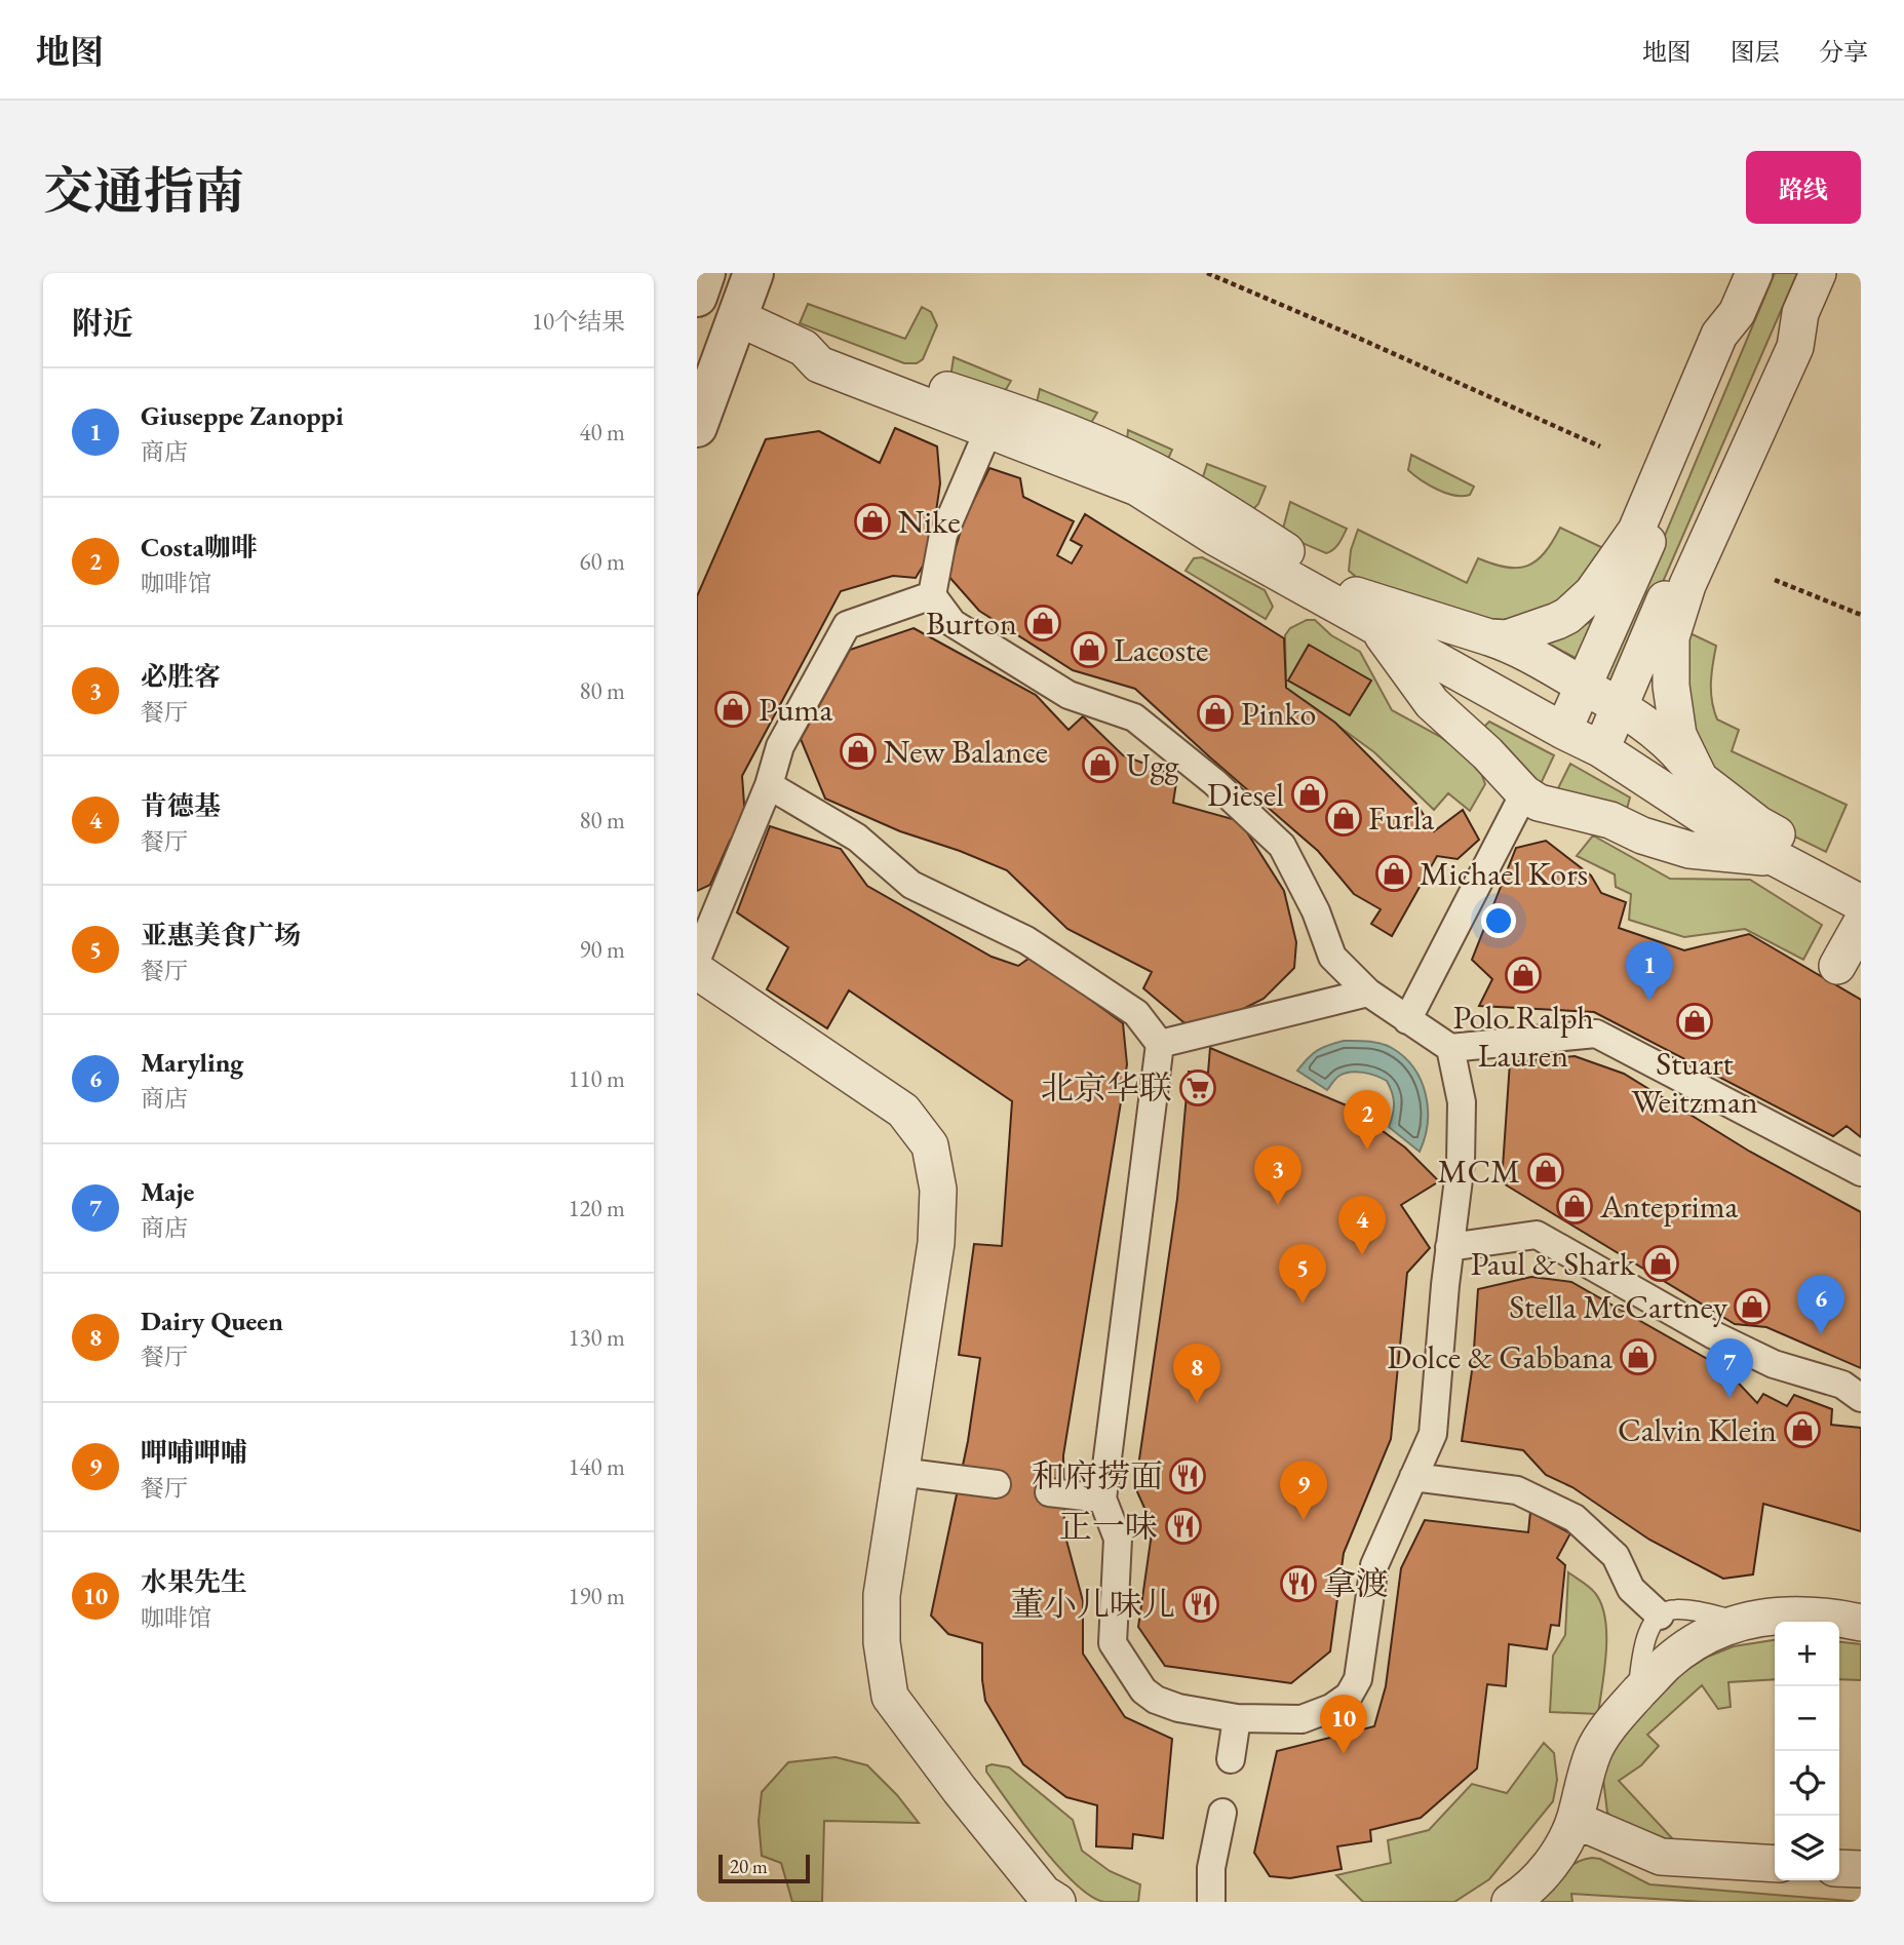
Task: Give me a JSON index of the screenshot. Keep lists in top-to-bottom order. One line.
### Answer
{"places":{"shop":["Nike","Burton","Lacoste","Puma","Pinko","New Balance","Ugg","Diesel","Furla","Michael Kors","Polo Ralph Lauren","Stuart Weitzman","MCM","Anteprima","Paul & Shark","Stella McCartney","Dolce & Gabbana","Calvin Klein"],"supermarket":["北京华联"],"restaurant":["和府捞面","正一味","拿渡","董小儿味儿"]},"scale_bar":"20 m","page":{"header":"地图","nav":["地图","图层","分享"],"title":"交通指南","buttons":"路线","heading":["附近","10个结果"],"list":[{"mark":"1","name":"Giuseppe Zanoppi","note":"商店","value":"40 m"},{"mark":"2","name":"Costa咖啡","note":"咖啡馆","value":"60 m"},{"mark":"3","name":"必胜客","note":"餐厅","value":"80 m"},{"mark":"4","name":"肯德基","note":"餐厅","value":"80 m"},{"mark":"5","name":"亚惠美食广场","note":"餐厅","value":"90 m"},{"mark":"6","name":"Maryling","note":"商店","value":"110 m"},{"mark":"7","name":"Maje","note":"商店","value":"120 m"},{"mark":"8","name":"Dairy Queen","note":"餐厅","value":"130 m"},{"mark":"9","name":"呷哺呷哺","note":"餐厅","value":"140 m"},{"mark":"10","name":"水果先生","note":"咖啡馆","value":"190 m"}],"pins":["1","2","3","4","5","6","7","8","9","10"],"map_buttons":["+","−"],"scale":"20 m"}}
